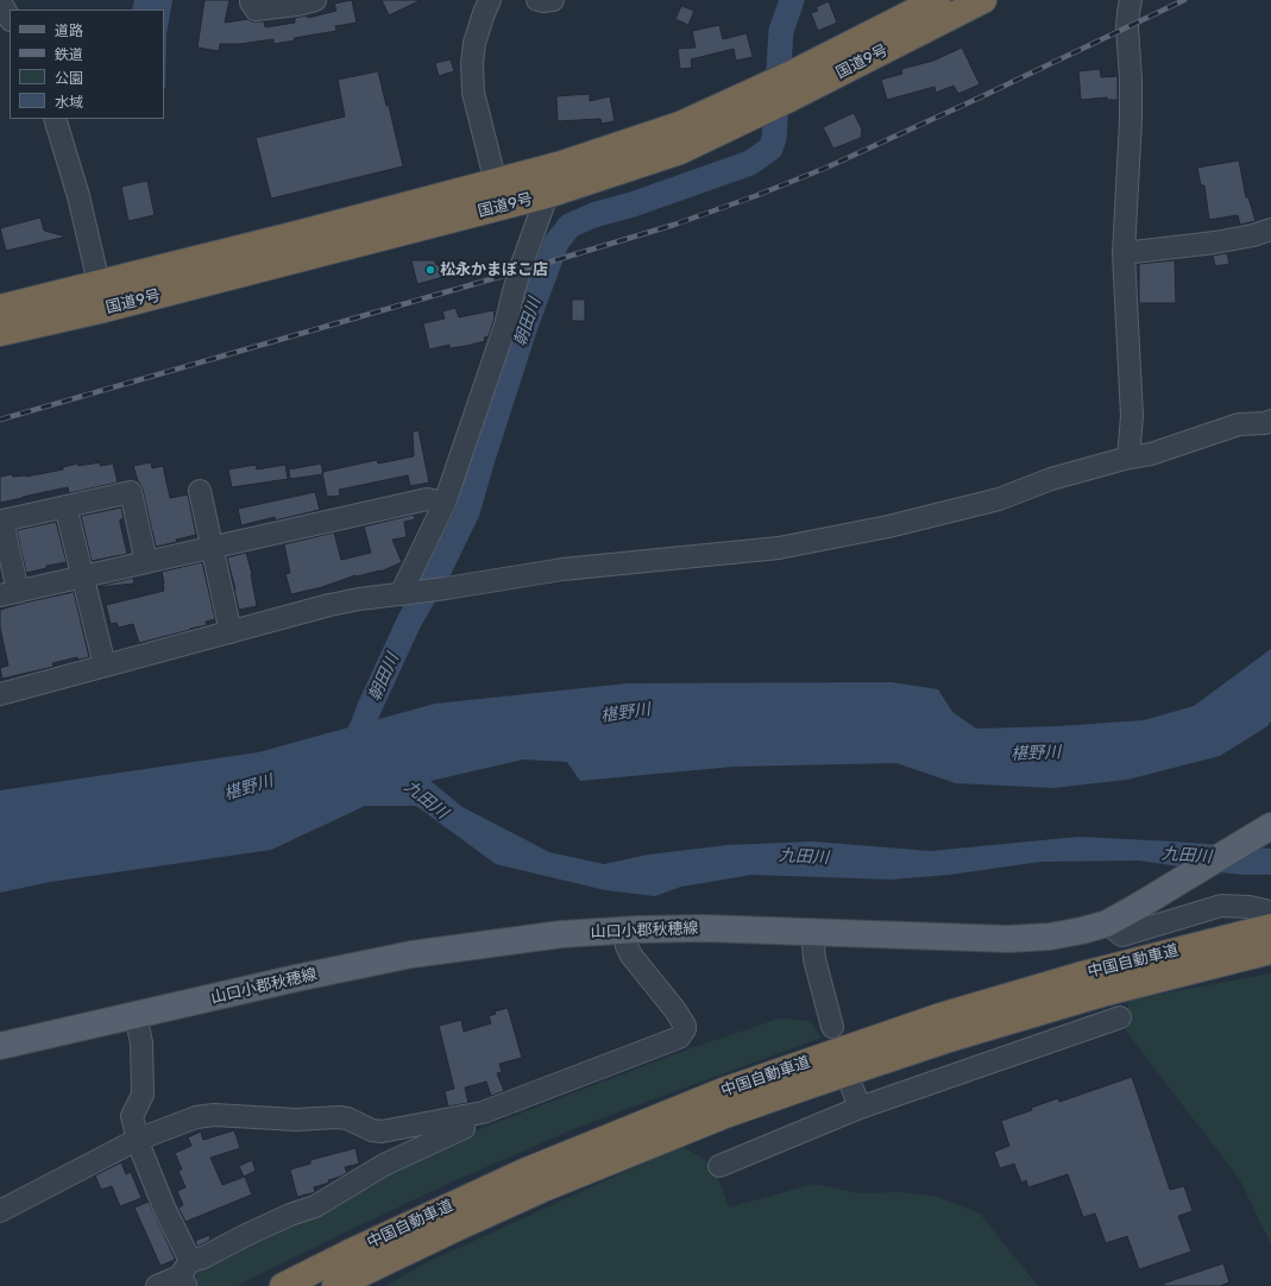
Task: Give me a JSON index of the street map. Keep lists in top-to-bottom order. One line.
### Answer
{"streets":{"highway":["国道9号","中国自動車道"],"main road":["山口小郡秋穂線"]},"water":["朝田川","椹野川","九田川"],"places":["松永かまぼこ店"],"legend":["道路","鉄道","公園","水域"]}
